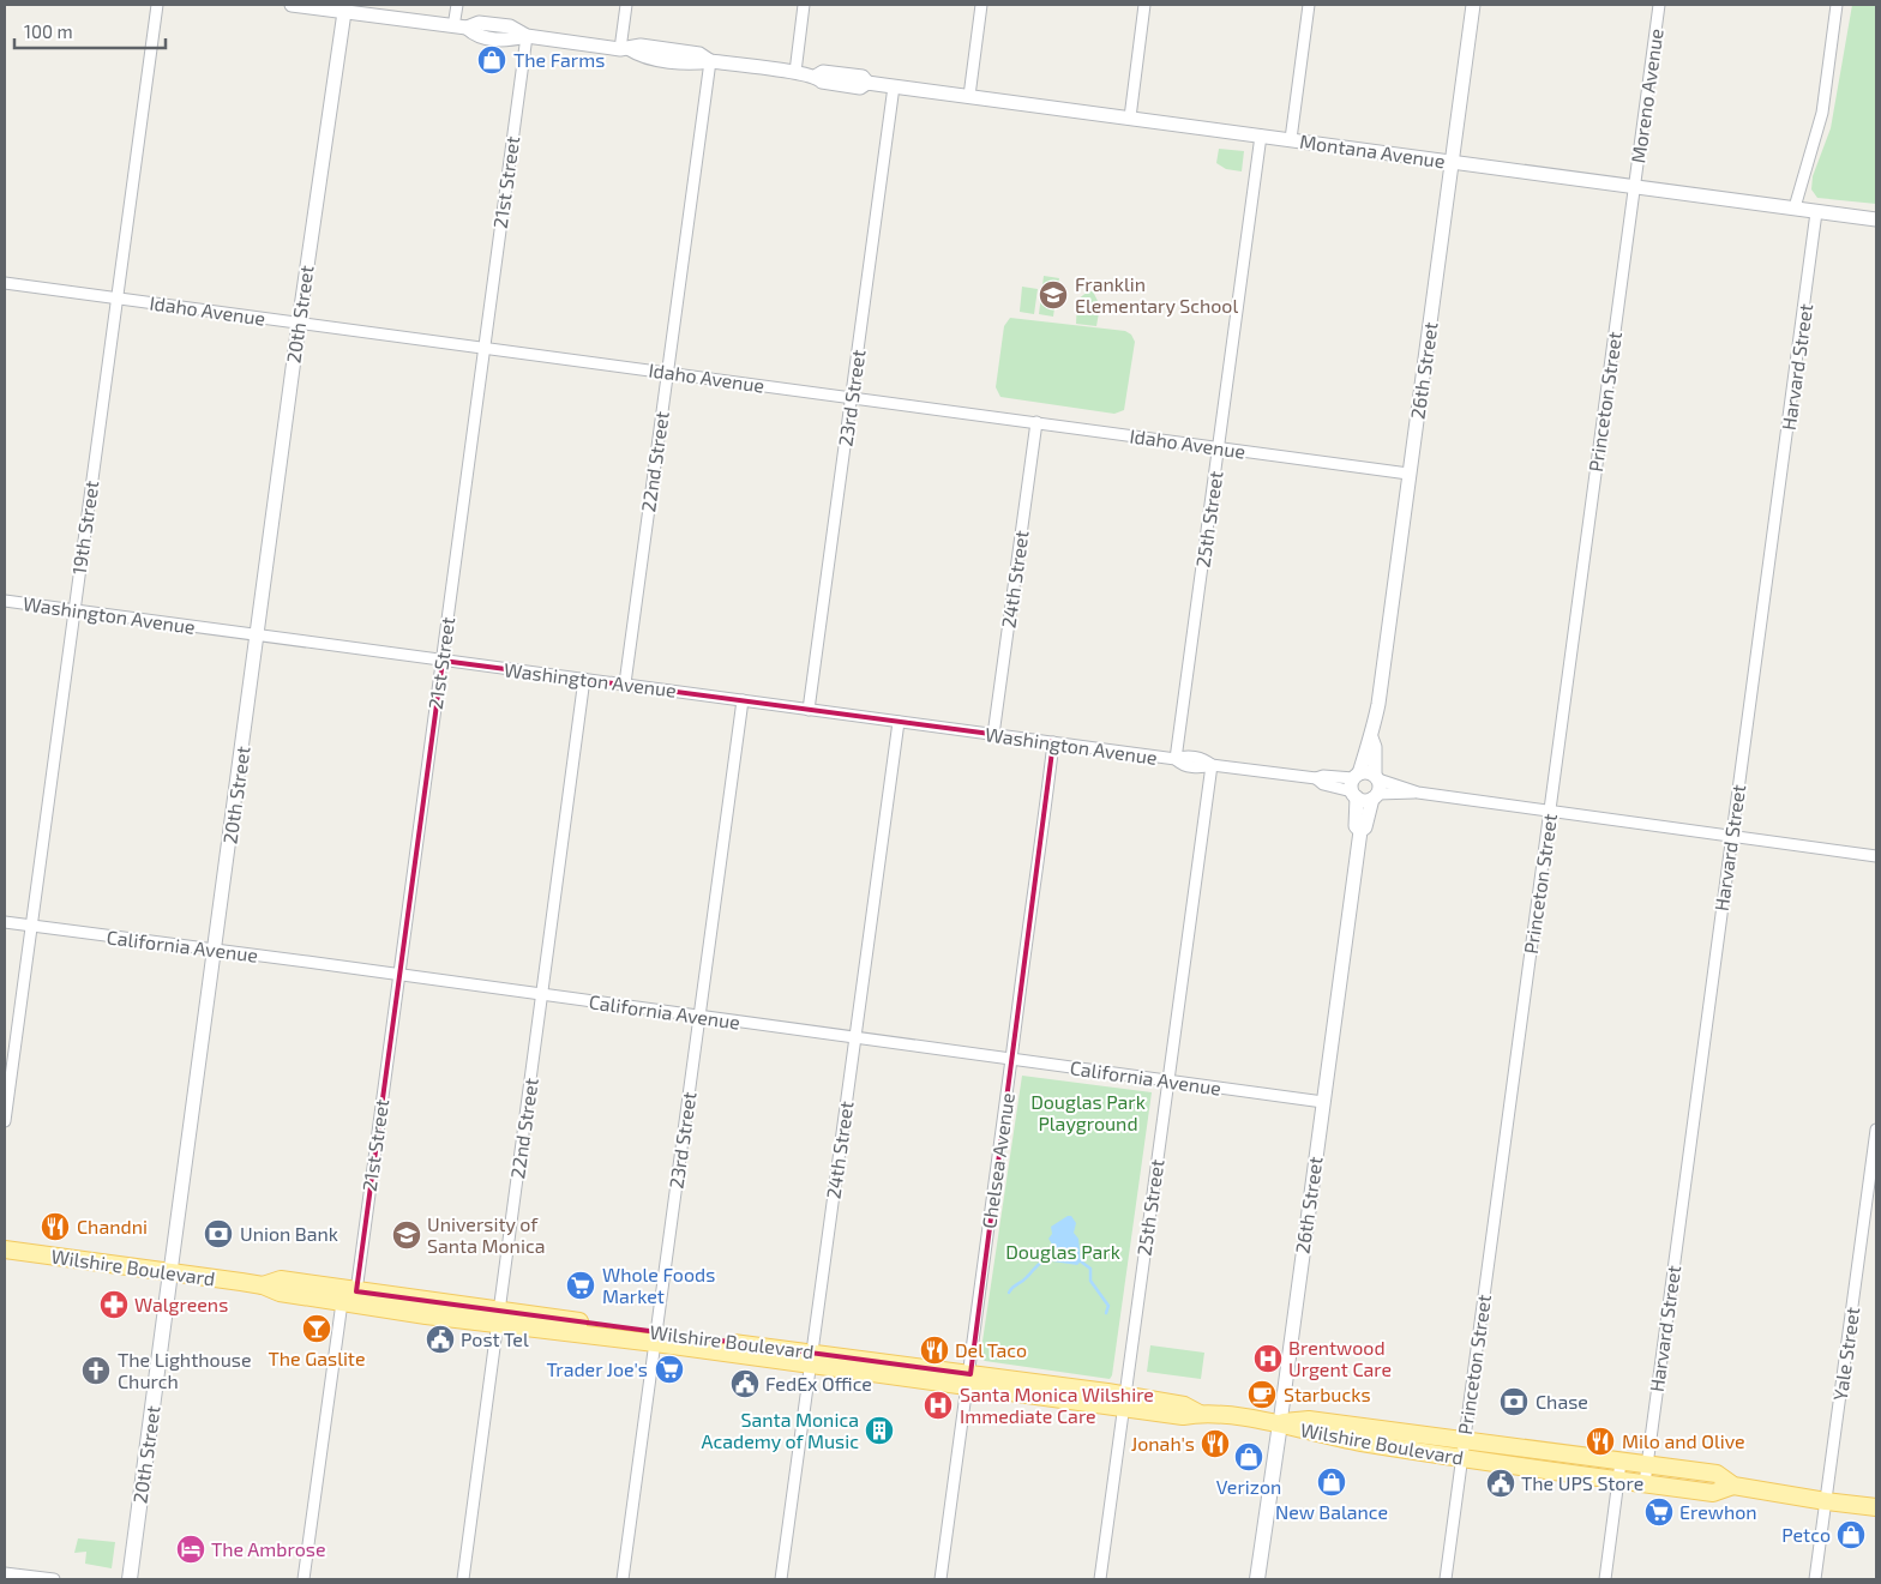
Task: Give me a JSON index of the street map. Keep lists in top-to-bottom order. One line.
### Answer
{"streets":{"main road":["20th Street","26th Street","Wilshire Boulevard"],"street":["Moreno Avenue","Montana Avenue","21st Street","Idaho Avenue","Harvard Street","23rd Street","Princeton Street","22nd Street","25th Street","19th Street","24th Street","Washington Avenue","California Avenue","Chelsea Avenue","Yale Street"]},"crossings":[["Moreno Avenue","Montana Avenue"],["Moreno Avenue","Princeton Street"],["Montana Avenue","21st Street"],["Montana Avenue","20th Street"],["Montana Avenue","Harvard Street"],["Montana Avenue","26th Street"],["Montana Avenue","23rd Street"],["Montana Avenue","Princeton Street"],["Montana Avenue","22nd Street"],["Montana Avenue","25th Street"],["21st Street","Idaho Avenue"],["21st Street","Washington Avenue"],["21st Street","California Avenue"],["21st Street","Wilshire Boulevard"],["Idaho Avenue","20th Street"],["Idaho Avenue","26th Street"],["Idaho Avenue","23rd Street"],["Idaho Avenue","22nd Street"],["Idaho Avenue","25th Street"],["Idaho Avenue","19th Street"],["Idaho Avenue","24th Street"],["20th Street","Washington Avenue"],["20th Street","California Avenue"],["20th Street","Wilshire Boulevard"],["Harvard Street","Wilshire Boulevard"],["26th Street","Washington Avenue"],["26th Street","California Avenue"],["26th Street","Wilshire Boulevard"],["23rd Street","Washington Avenue"],["23rd Street","California Avenue"],["23rd Street","Wilshire Boulevard"],["Princeton Street","Wilshire Boulevard"],["22nd Street","Washington Avenue"],["22nd Street","California Avenue"],["22nd Street","Wilshire Boulevard"],["25th Street","Washington Avenue"],["25th Street","California Avenue"],["25th Street","Wilshire Boulevard"],["19th Street","Washington Avenue"],["19th Street","California Avenue"],["24th Street","Washington Avenue"],["24th Street","California Avenue"],["24th Street","Wilshire Boulevard"],["Washington Avenue","Chelsea Avenue"],["California Avenue","Chelsea Avenue"],["Chelsea Avenue","Wilshire Boulevard"],["Wilshire Boulevard","Yale Street"]],"parks":["Douglas Park Playground","Douglas Park"],"places":{"shop":["The Farms","Verizon","New Balance","Petco"],"school or university":["Franklin Elementary School","University of Santa Monica"],"restaurant":["Chandni","Del Taco","Milo and Olive","Jonah's"],"bank":["Union Bank","Chase"],"supermarket":["Whole Foods Market","Trader Joe's","Erewhon"],"pharmacy":["Walgreens"],"bar":["The Gaslite"],"public building":["Post Tel","FedEx Office","The UPS Store"],"hospital":["Brentwood Urgent Care","Santa Monica Wilshire Immediate Care"],"church":["The Lighthouse Church"],"cafe":["Starbucks"],"building":["Santa Monica Academy of Music"],"hotel":["The Ambrose"]},"scale_bar":"100 m"}
